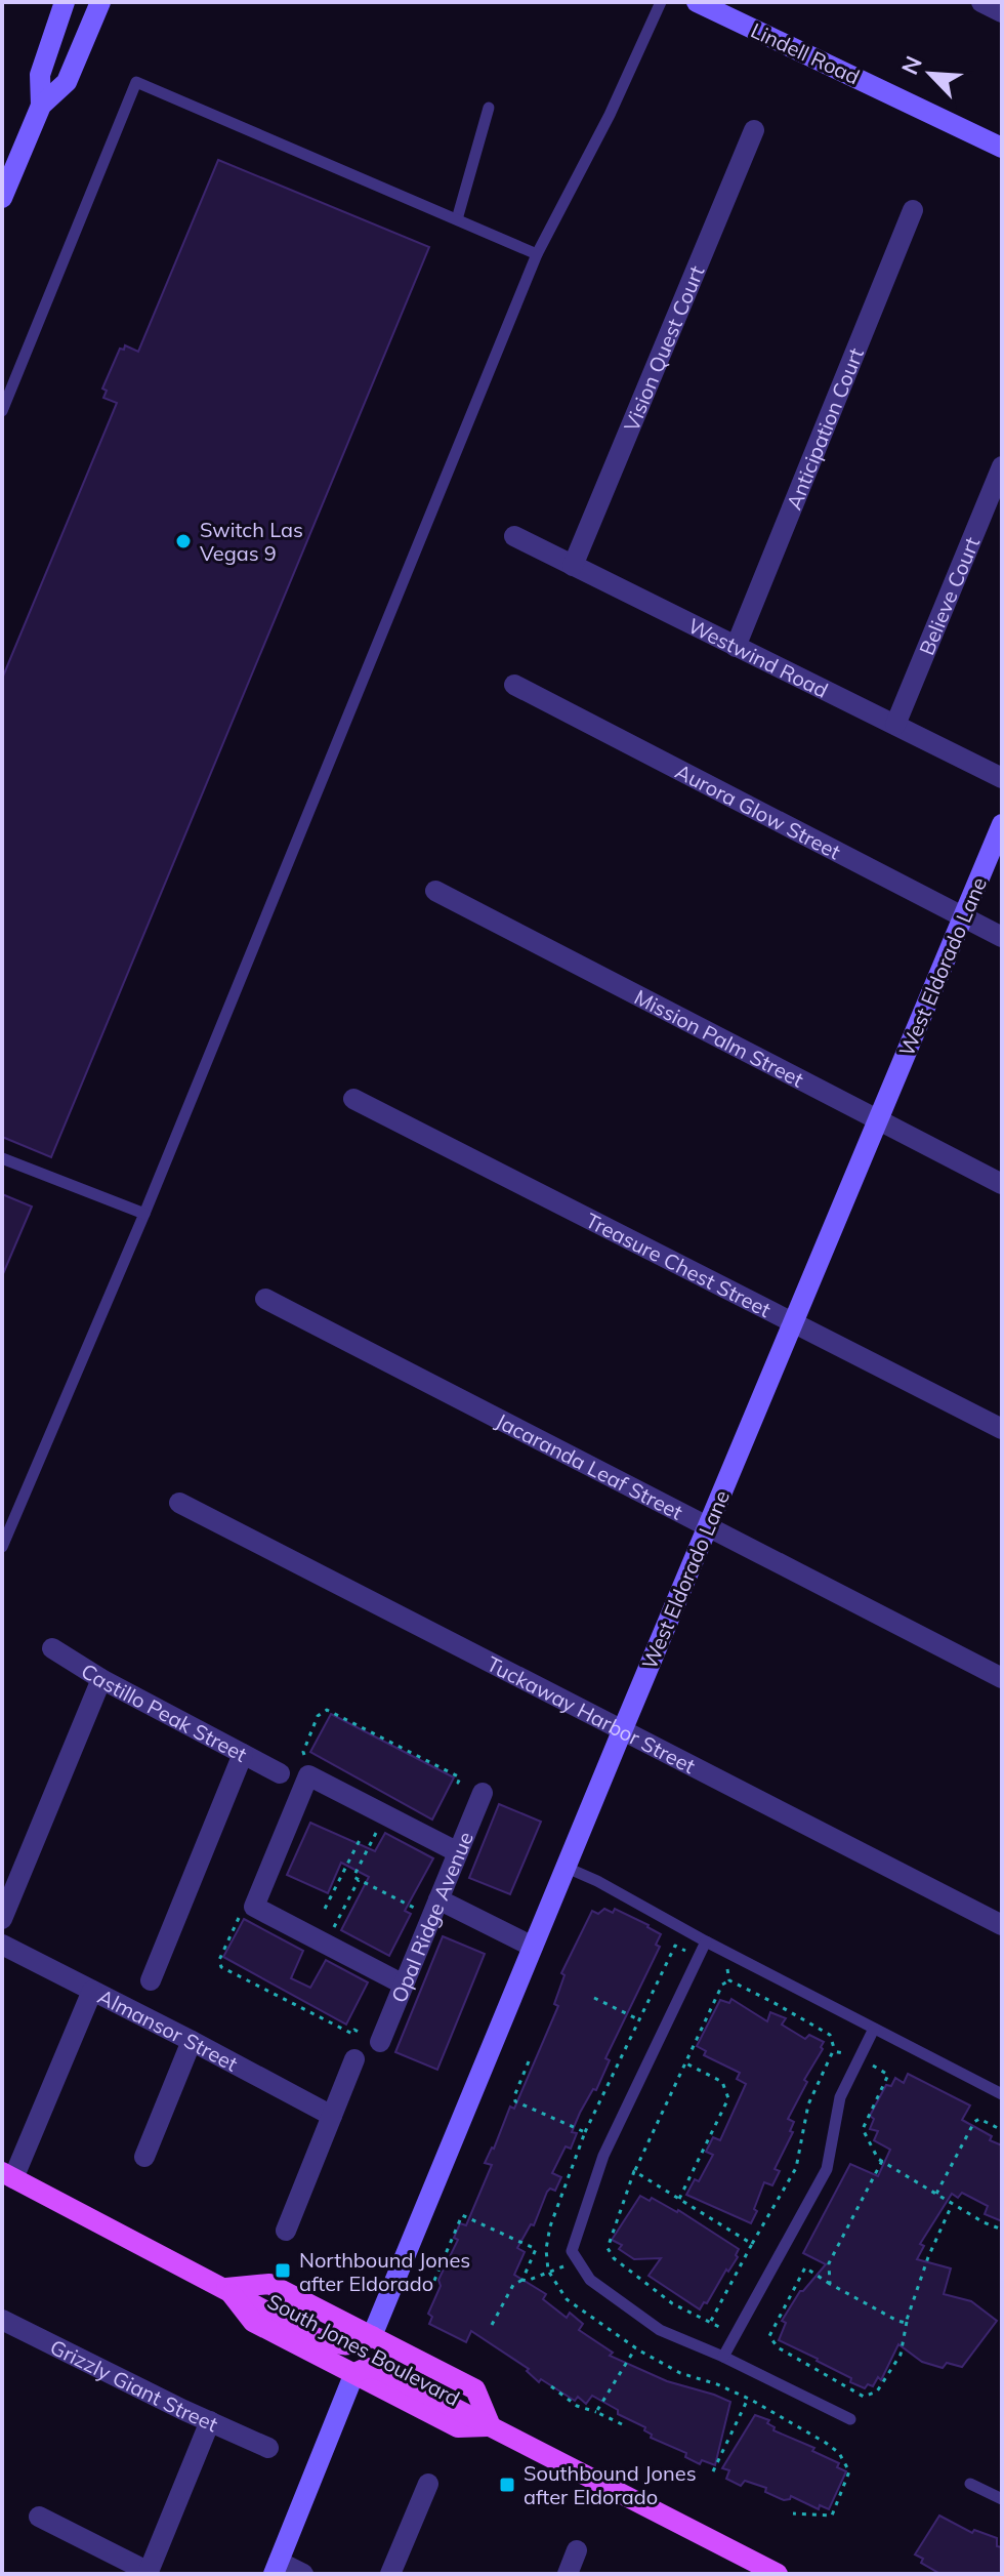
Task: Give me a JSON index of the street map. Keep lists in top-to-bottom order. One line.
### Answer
{"streets":{"main road":["South Jones Boulevard"],"street":["Lindell Road","Vision Quest Court","Anticipation Court","Believe Court","Westwind Road","Aurora Glow Street","West Eldorado Lane","Mission Palm Street","Treasure Chest Street","Jacaranda Leaf Street","Castillo Peak Street","Tuckaway Harbor Street","Opal Ridge Avenue","Almansor Street","Grizzly Giant Street"]},"crossings":[["Vision Quest Court","Westwind Road"],["Anticipation Court","Westwind Road"],["Believe Court","Westwind Road"],["Aurora Glow Street","West Eldorado Lane"],["West Eldorado Lane","Mission Palm Street"],["West Eldorado Lane","Treasure Chest Street"],["West Eldorado Lane","Jacaranda Leaf Street"],["West Eldorado Lane","Tuckaway Harbor Street"],["West Eldorado Lane","South Jones Boulevard"]],"places":{"other":["Switch Las Vegas 9"],"transit":["Northbound Jones after Eldorado","Southbound Jones after Eldorado"]},"north":"top left"}
